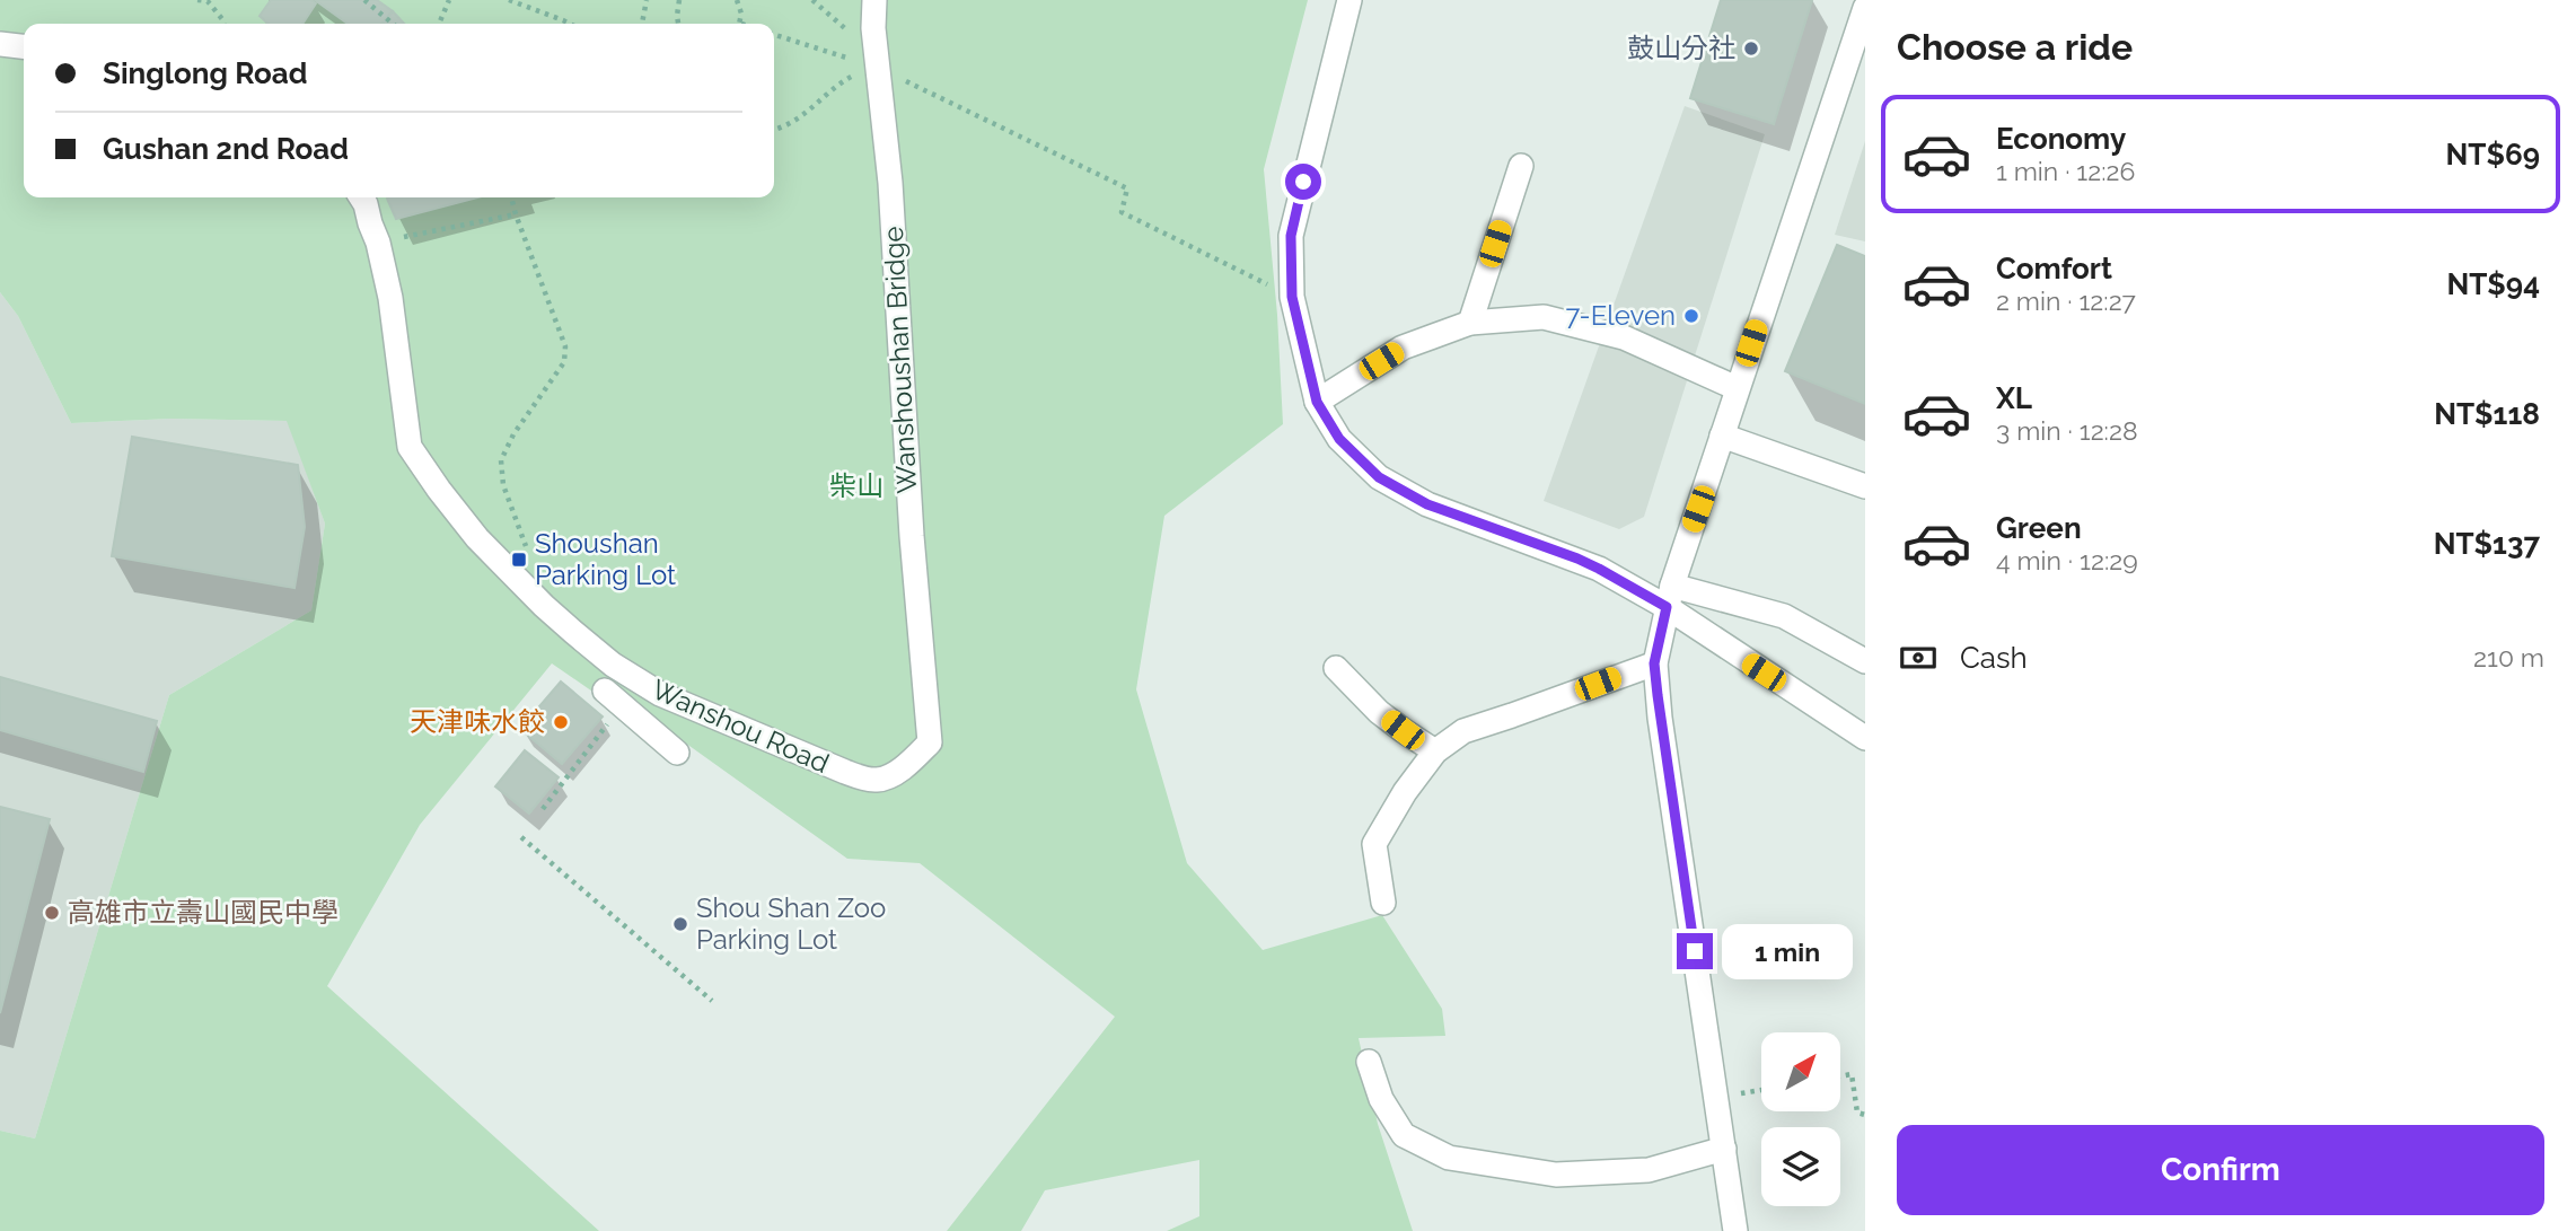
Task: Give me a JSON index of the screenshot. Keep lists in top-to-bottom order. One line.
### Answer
{"streets":{"street":["Wanshoushan Bridge","Wanshou Road"]},"crossings":[["Wanshoushan Bridge","Wanshou Road"]],"parks":["柴山"],"places":{"other":["鼓山分社","7-Eleven","天津味水餃","高雄市立壽山國民中學","Shou Shan Zoo Parking Lot"],"transit":["Shoushan Parking Lot"]},"north":"top right","page":{"heading":"Choose a ride","banner":["Singlong Road","Gushan 2nd Road"],"list":[{"name":"Economy","note":"1 min · 12:26","value":"NT$69"},{"name":"Comfort","note":"2 min · 12:27","value":"NT$94"},{"name":"XL","note":"3 min · 12:28","value":"NT$118"},{"name":"Green","note":"4 min · 12:29","value":"NT$137"}],"pay":["Cash","210 m"],"bubble":"1 min","buttons":"Confirm"}}
